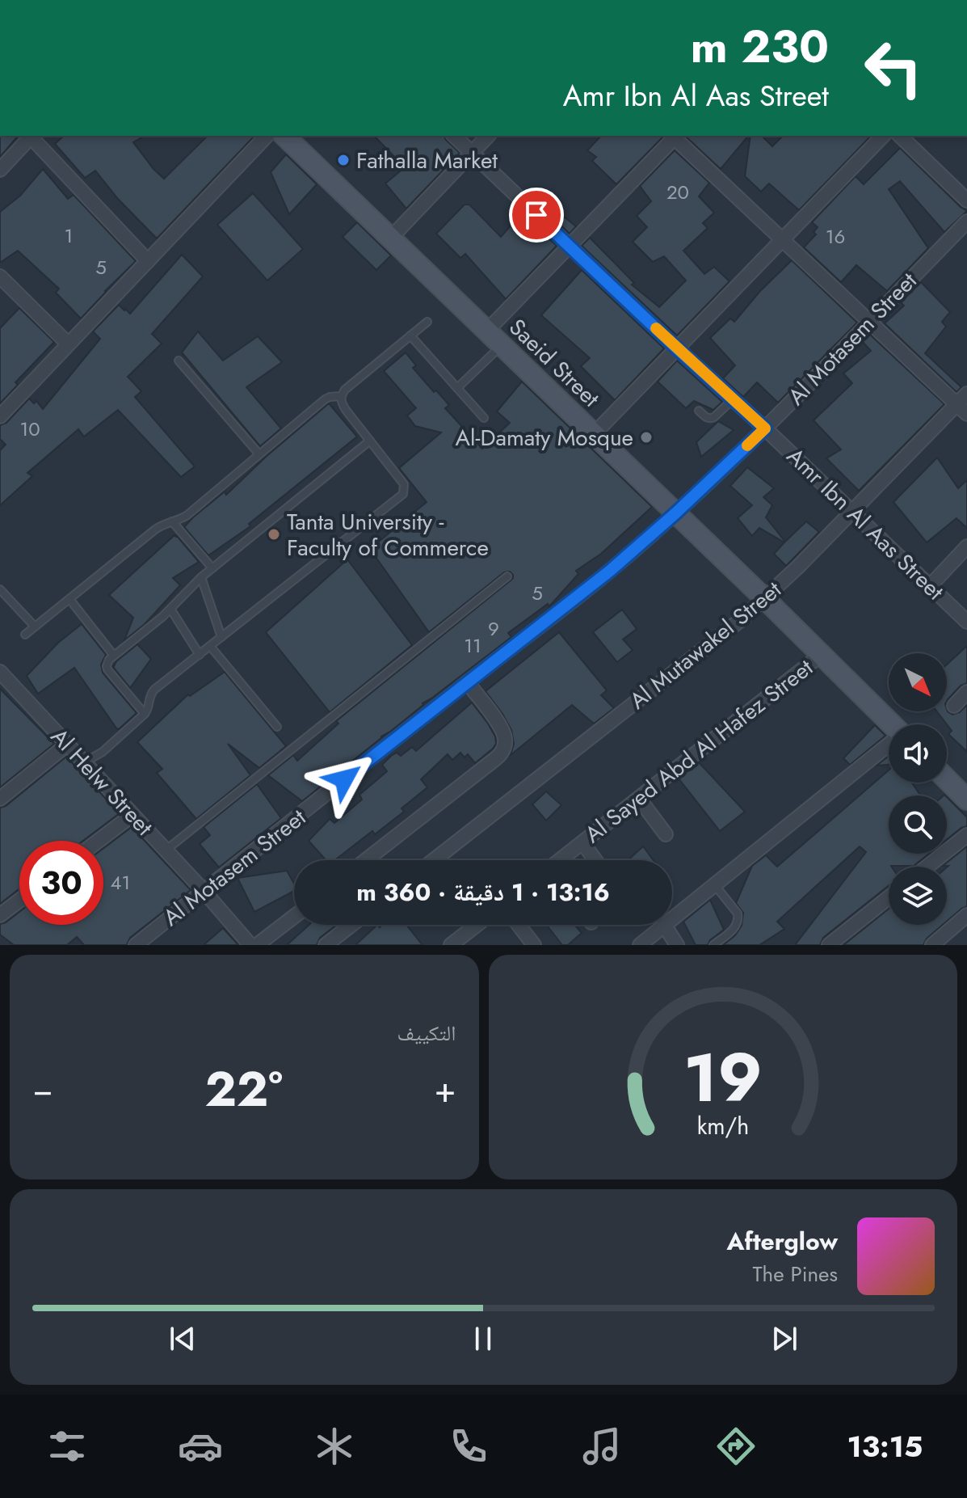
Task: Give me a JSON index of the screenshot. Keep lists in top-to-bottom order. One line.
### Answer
{"streets":{"street":["Al Motasem Street","Saeid Street","Amr Ibn Al Aas Street","Al Mutawakel Street","Al Sayed Abd Al Hafez Street","Al Helw Street"]},"crossings":[["Al Motasem Street","Saeid Street"],["Al Motasem Street","Amr Ibn Al Aas Street"],["Al Motasem Street","Al Helw Street"],["Saeid Street","Al Mutawakel Street"],["Saeid Street","Al Sayed Abd Al Hafez Street"],["Amr Ibn Al Aas Street","Al Mutawakel Street"]],"places":["Fathalla Market","Al-Damaty Mosque","Tanta University - Faculty of Commerce"],"house_numbers":["20","1","16","5","10","5","9","11","41"],"north":"bottom right","page":{"turn":["230 m","Amr Ibn Al Aas Street"],"limit":"30","trip":"13:16 · 1 دقيقة · 360 m","tile":"التكييف","heat":["−","22°","+"],"song":["Afterglow","The Pines"],"tabs":"13:15","gauge":["19","km/h"]}}
